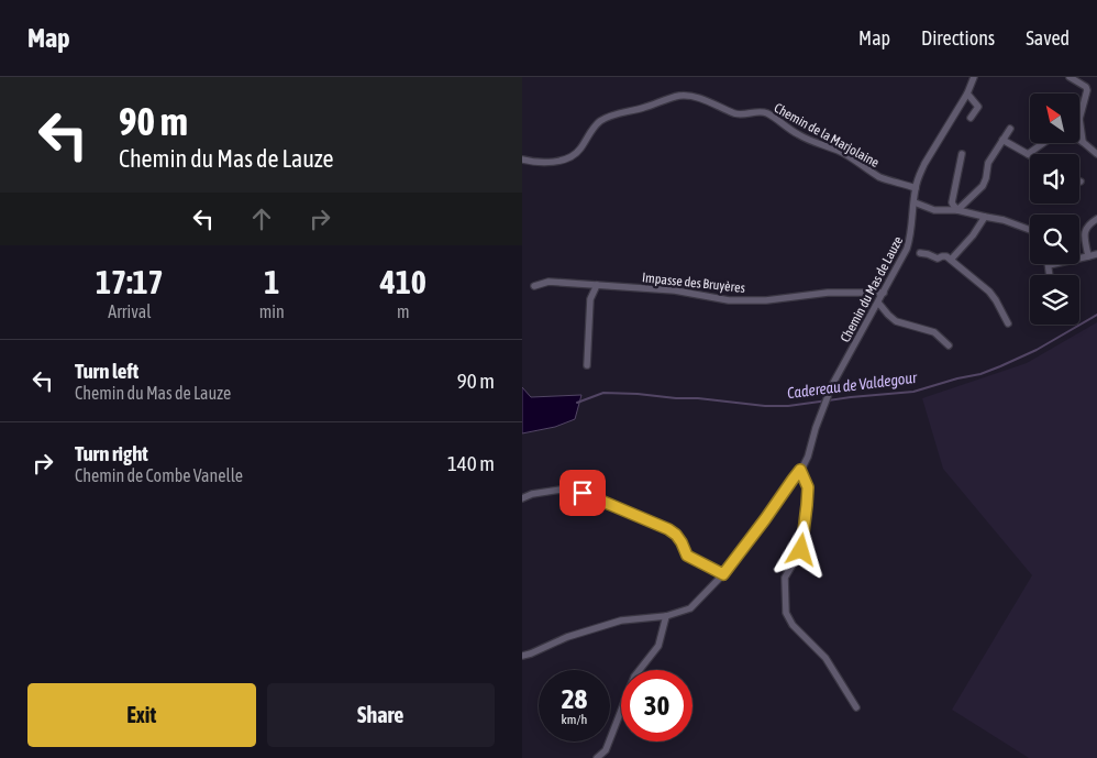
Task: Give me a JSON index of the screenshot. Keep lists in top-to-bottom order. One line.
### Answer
{"streets":{"street":["Chemin de la Marjolaine","Impasse des Bruyères","Chemin du Mas de Lauze"]},"crossings":[["Chemin de la Marjolaine","Chemin du Mas de Lauze"],["Impasse des Bruyères","Chemin du Mas de Lauze"]],"water":["Cadereau de Valdegour"],"north":"top left","page":{"header":"Map","nav":["Map","Directions","Saved"],"turn":["90 m","Chemin du Mas de Lauze"],"eta":["17:17","Arrival","1","min","410","m"],"list":[{"name":"Turn left","note":"Chemin du Mas de Lauze","value":"90 m"},{"name":"Turn right","note":"Chemin de Combe Vanelle","value":"140 m"}],"speed":"28 km/h","limit":"30","buttons":["Exit","Share"]}}
